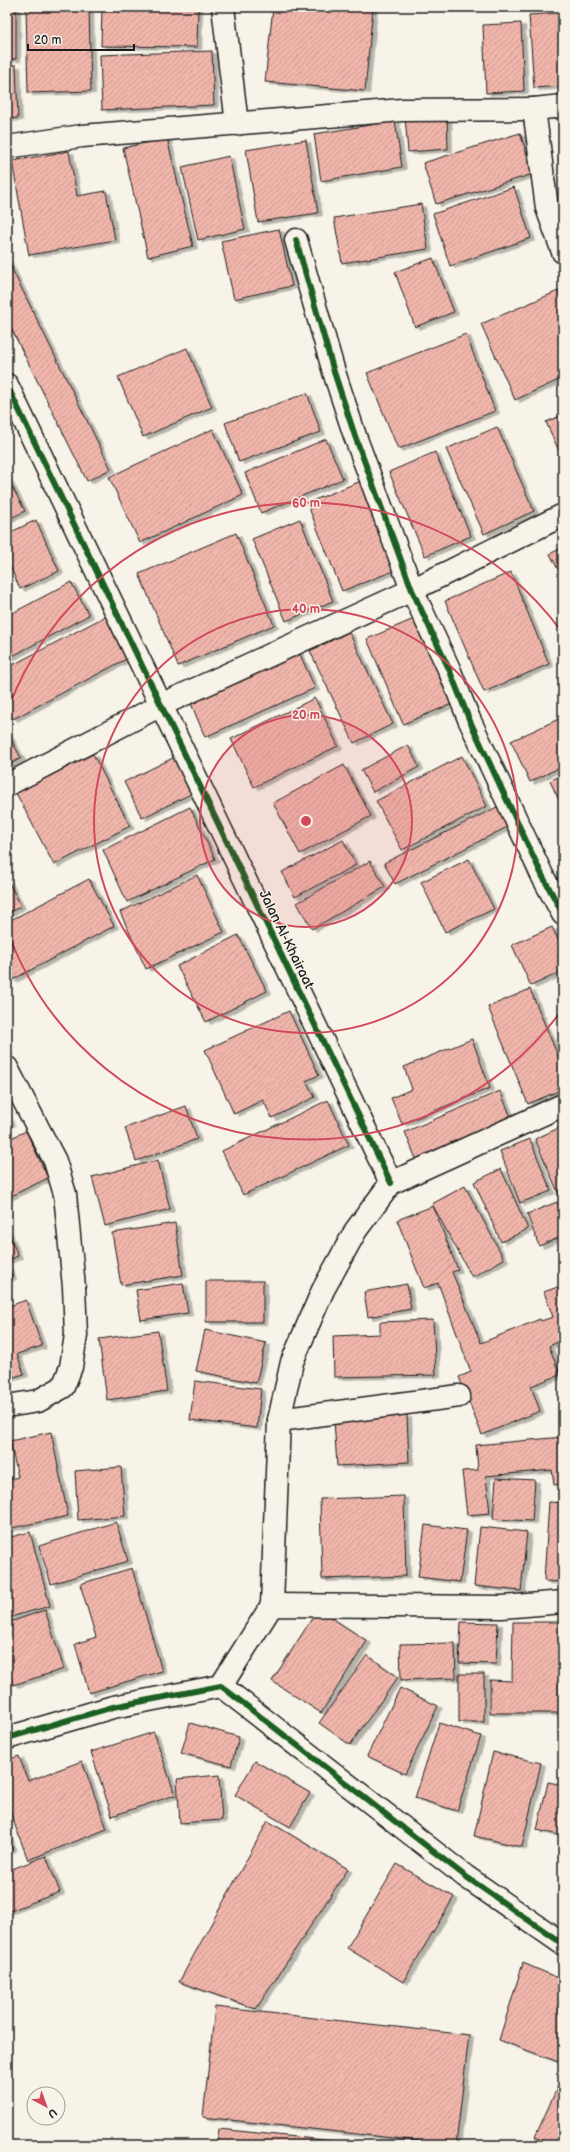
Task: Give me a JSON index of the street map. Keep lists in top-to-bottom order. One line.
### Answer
{"streets":{"street":["Jalan Al-Khairaat"]},"scale_bar":"20 m","north":"bottom right","rings":["60 m","40 m","20 m"]}
